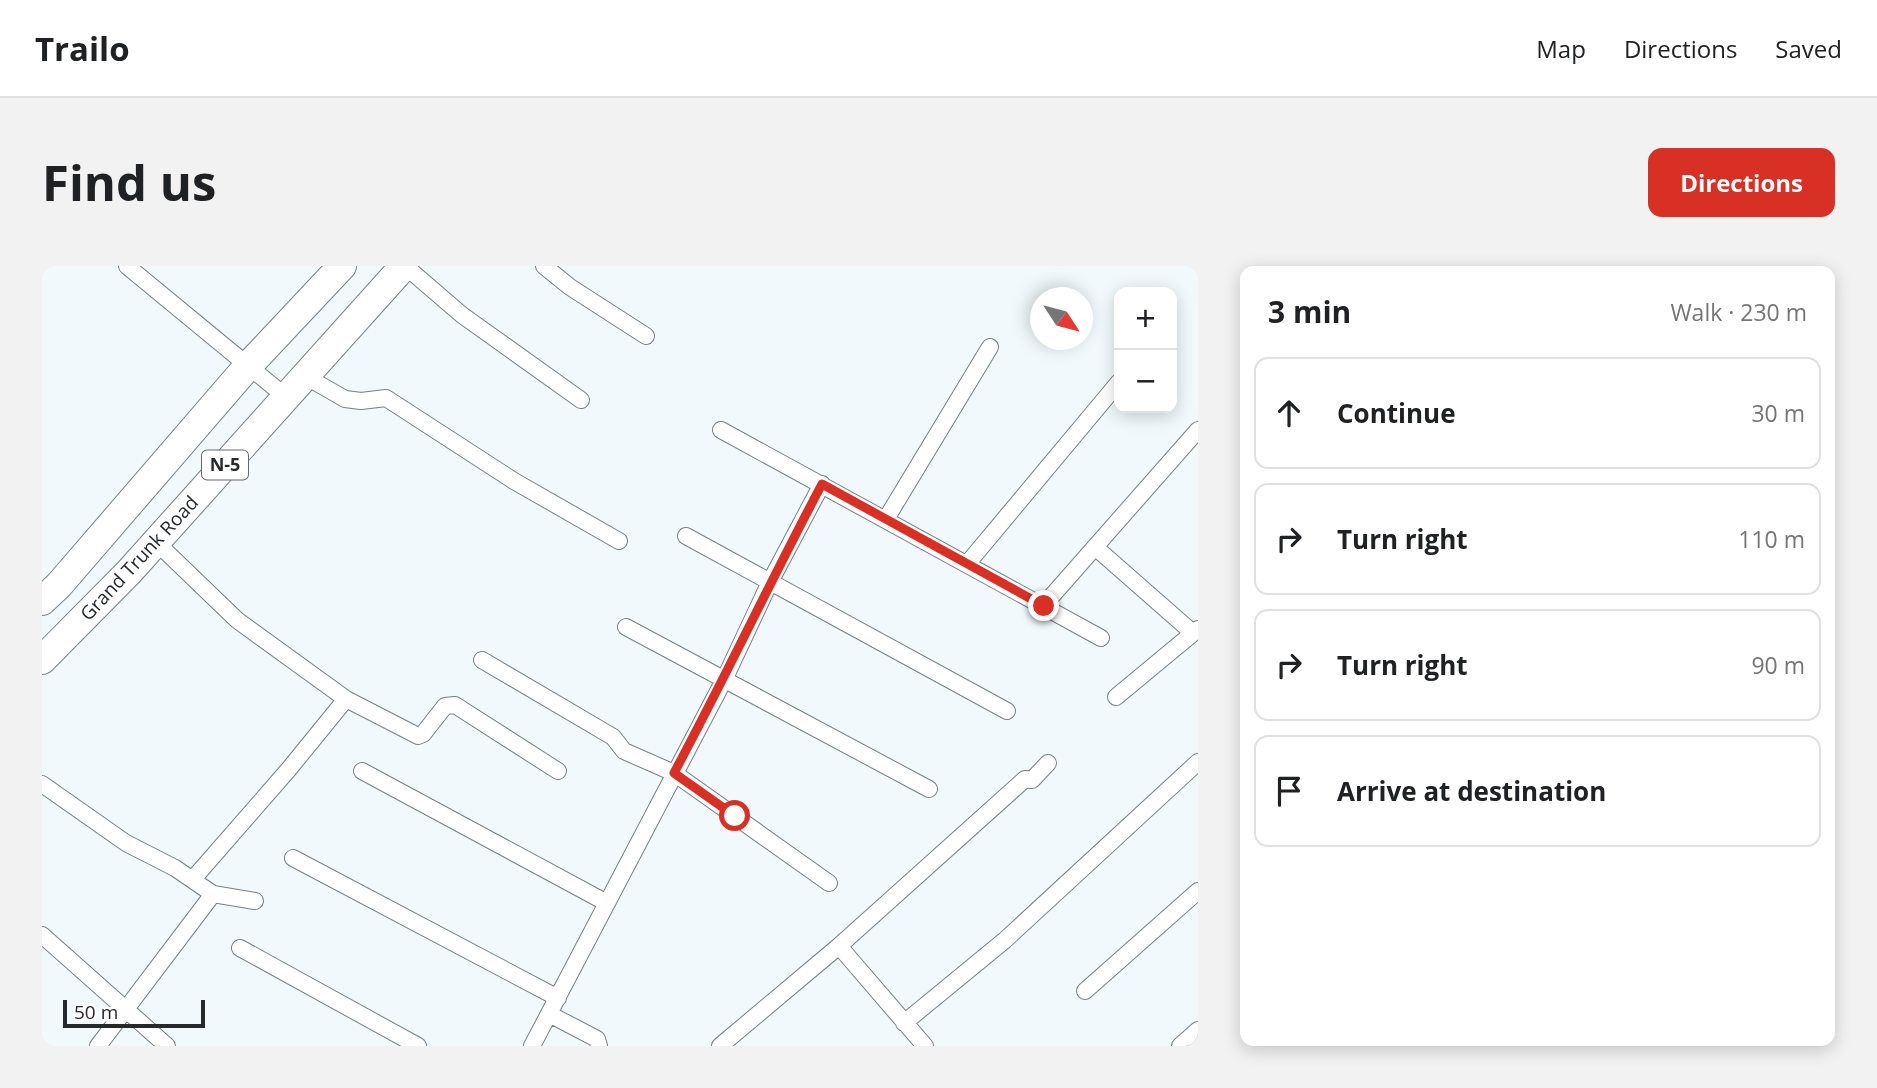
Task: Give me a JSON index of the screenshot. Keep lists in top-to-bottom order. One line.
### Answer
{"streets":{"highway":["N-5","Grand Trunk Road"]},"scale_bar":"50 m","north":"bottom right","page":{"header":"Trailo","nav":["Map","Directions","Saved"],"buttons":"Directions","title":"Find us","heading":["3 min","Walk · 230 m"],"map_buttons":["+","−"],"list":[["Continue","30 m"],["Turn right","110 m"],["Turn right","90 m"],"Arrive at destination"],"scale":"50 m"}}
